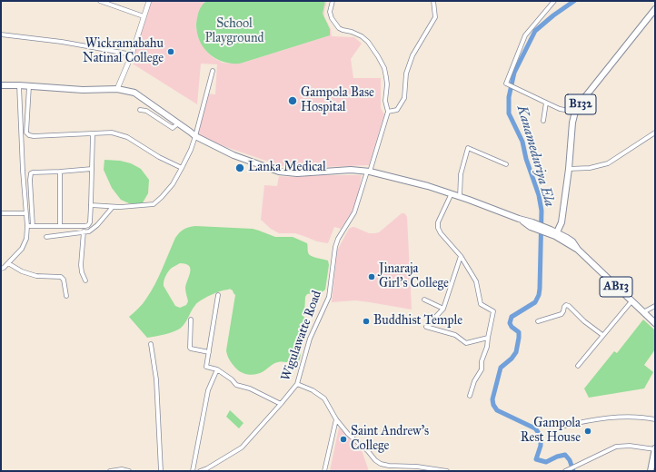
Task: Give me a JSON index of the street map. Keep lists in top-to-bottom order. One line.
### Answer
{"streets":{"main road":["B132","AB13"],"street":["Wigulawatte Road"]},"crossings":[["B132","AB13"],["AB13","Wigulawatte Road"]],"water":["Kanameduriya Ela"],"parks":["School Playground"],"places":["Wickramabahu Natinal College","Gampola Base Hospital","Lanka Medical","Jinaraja Girl's College","Buddhist Temple","Gampola Rest House","Saint Andrew's College"]}
